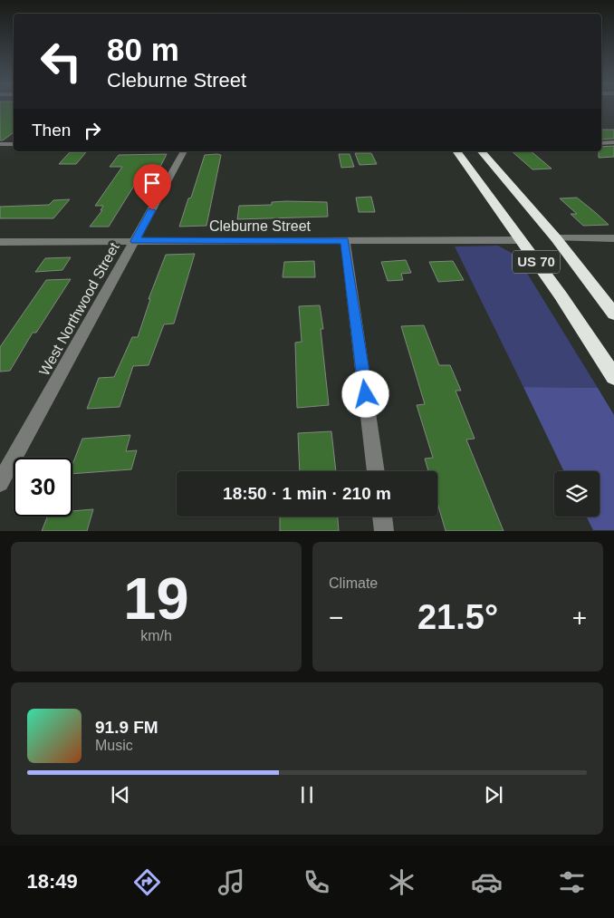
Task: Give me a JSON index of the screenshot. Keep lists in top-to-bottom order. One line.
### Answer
{"streets":{"highway":["US 70"],"street":["Cleburne Street","West Northwood Street"]},"crossings":[["Cleburne Street","US 70"],["Cleburne Street","West Northwood Street"]],"page":{"turn":["80 m","Cleburne Street"],"then":"Then","limit":"30","trip":"18:50 · 1 min · 210 m","tile":[["19","km/h"],"Climate"],"heat":["−","21.5°","+"],"song":["91.9 FM","Music"],"tabs":"18:49"}}
